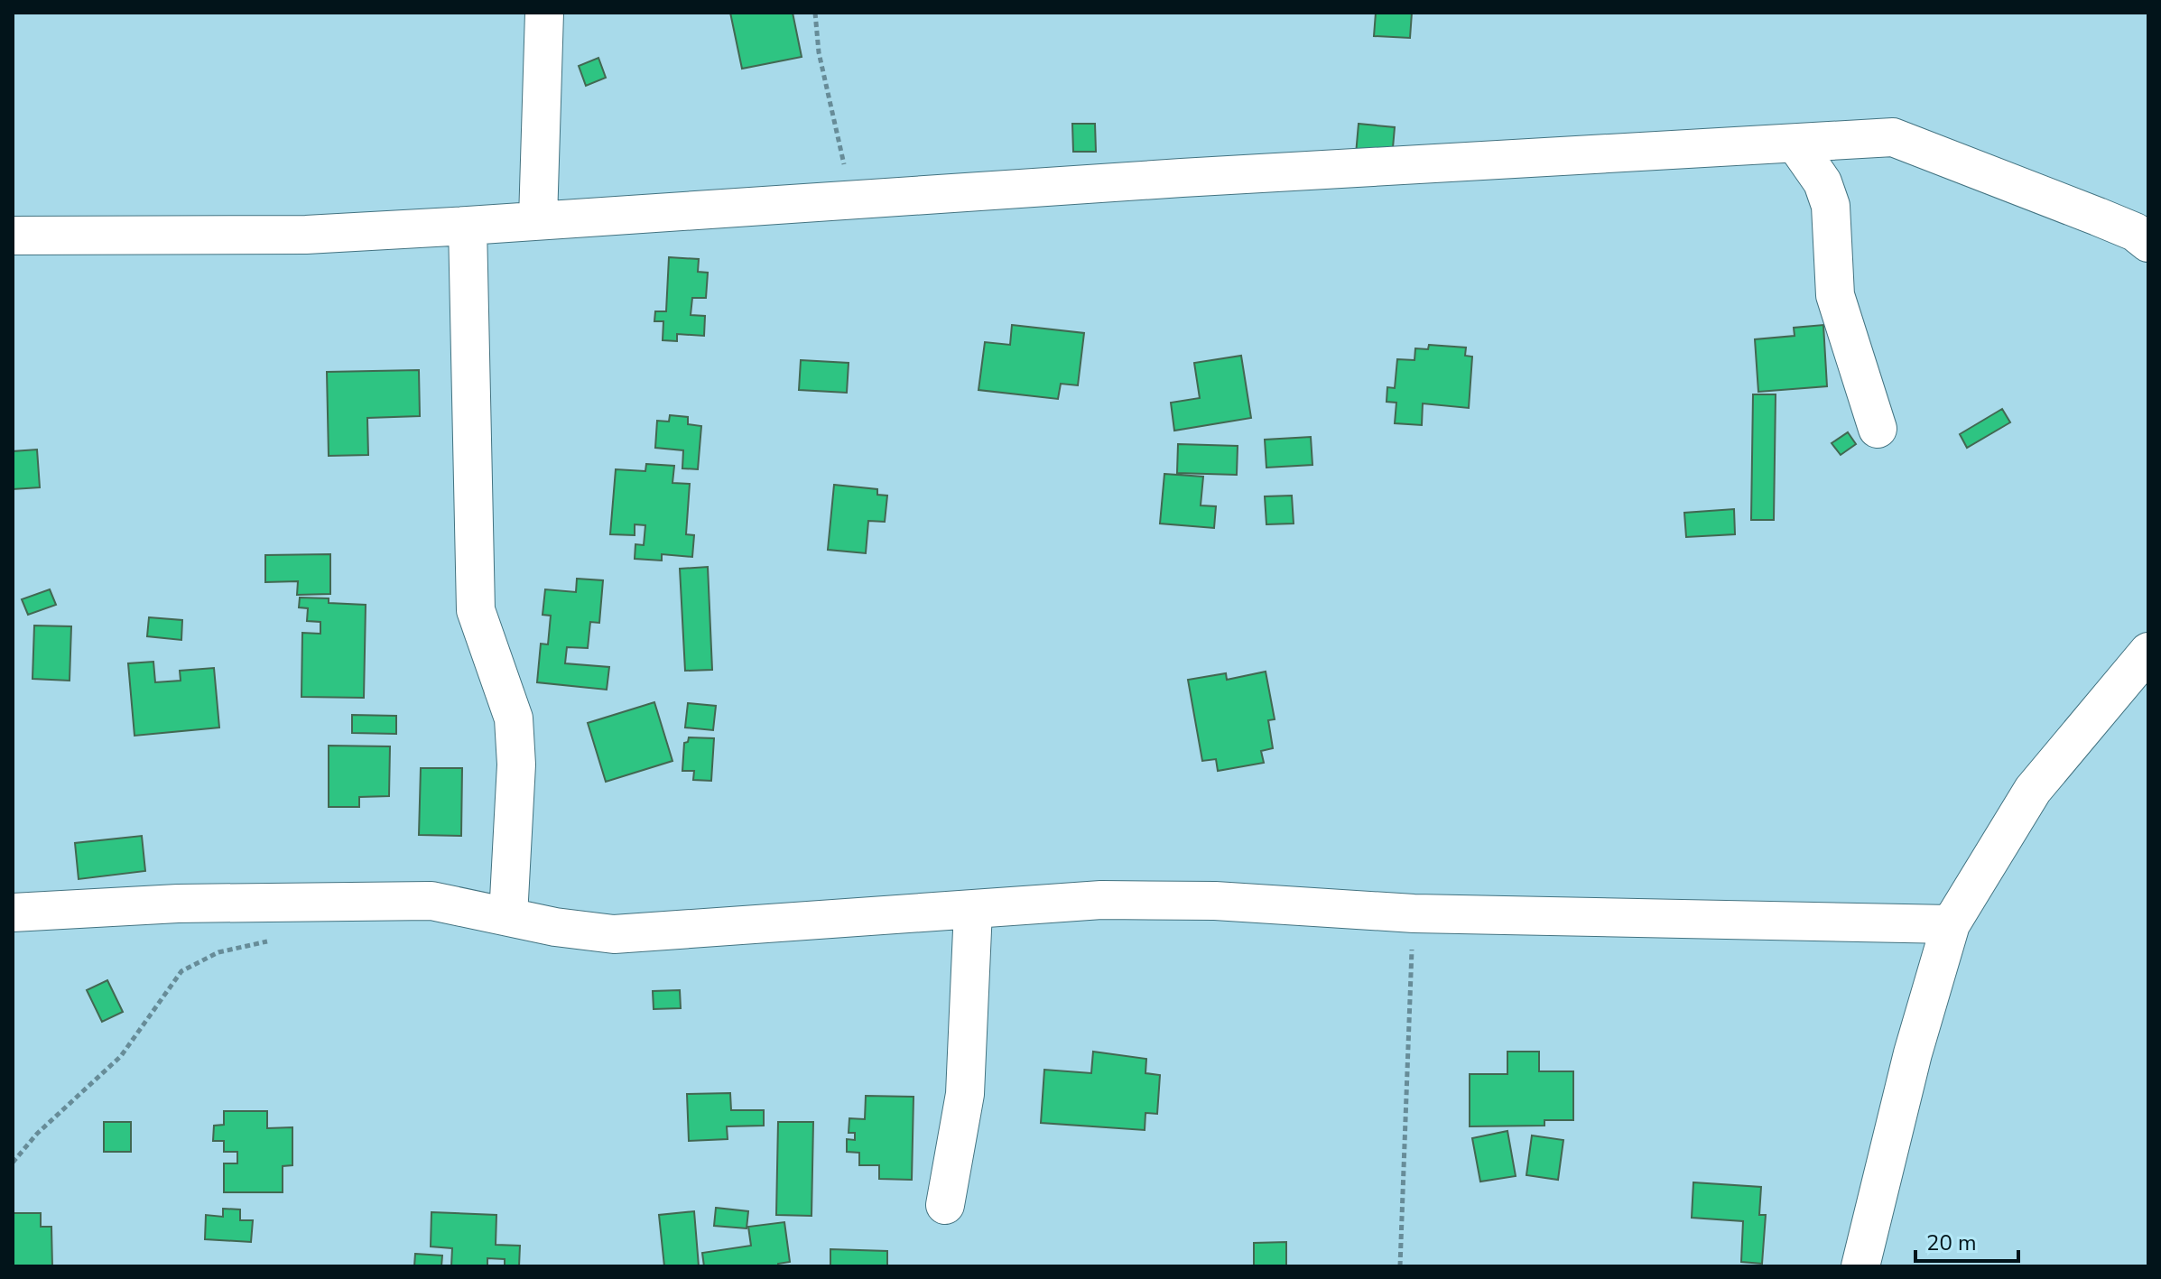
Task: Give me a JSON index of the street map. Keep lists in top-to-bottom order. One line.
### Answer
{"scale_bar":"20 m"}
